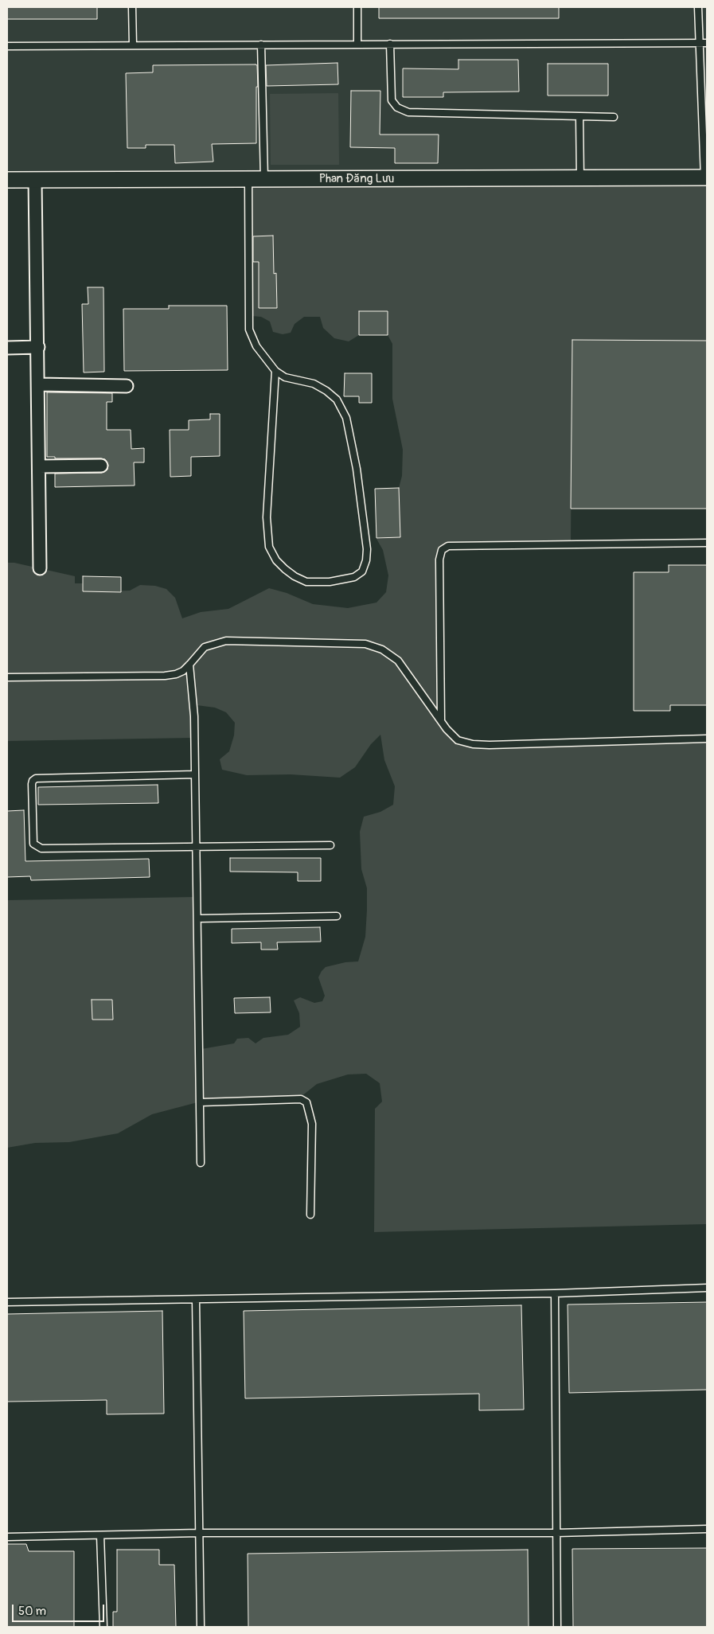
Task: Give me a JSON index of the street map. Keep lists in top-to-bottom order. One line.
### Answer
{"streets":{"street":["Phan Đăng Lưu"]},"scale_bar":"50 m"}
